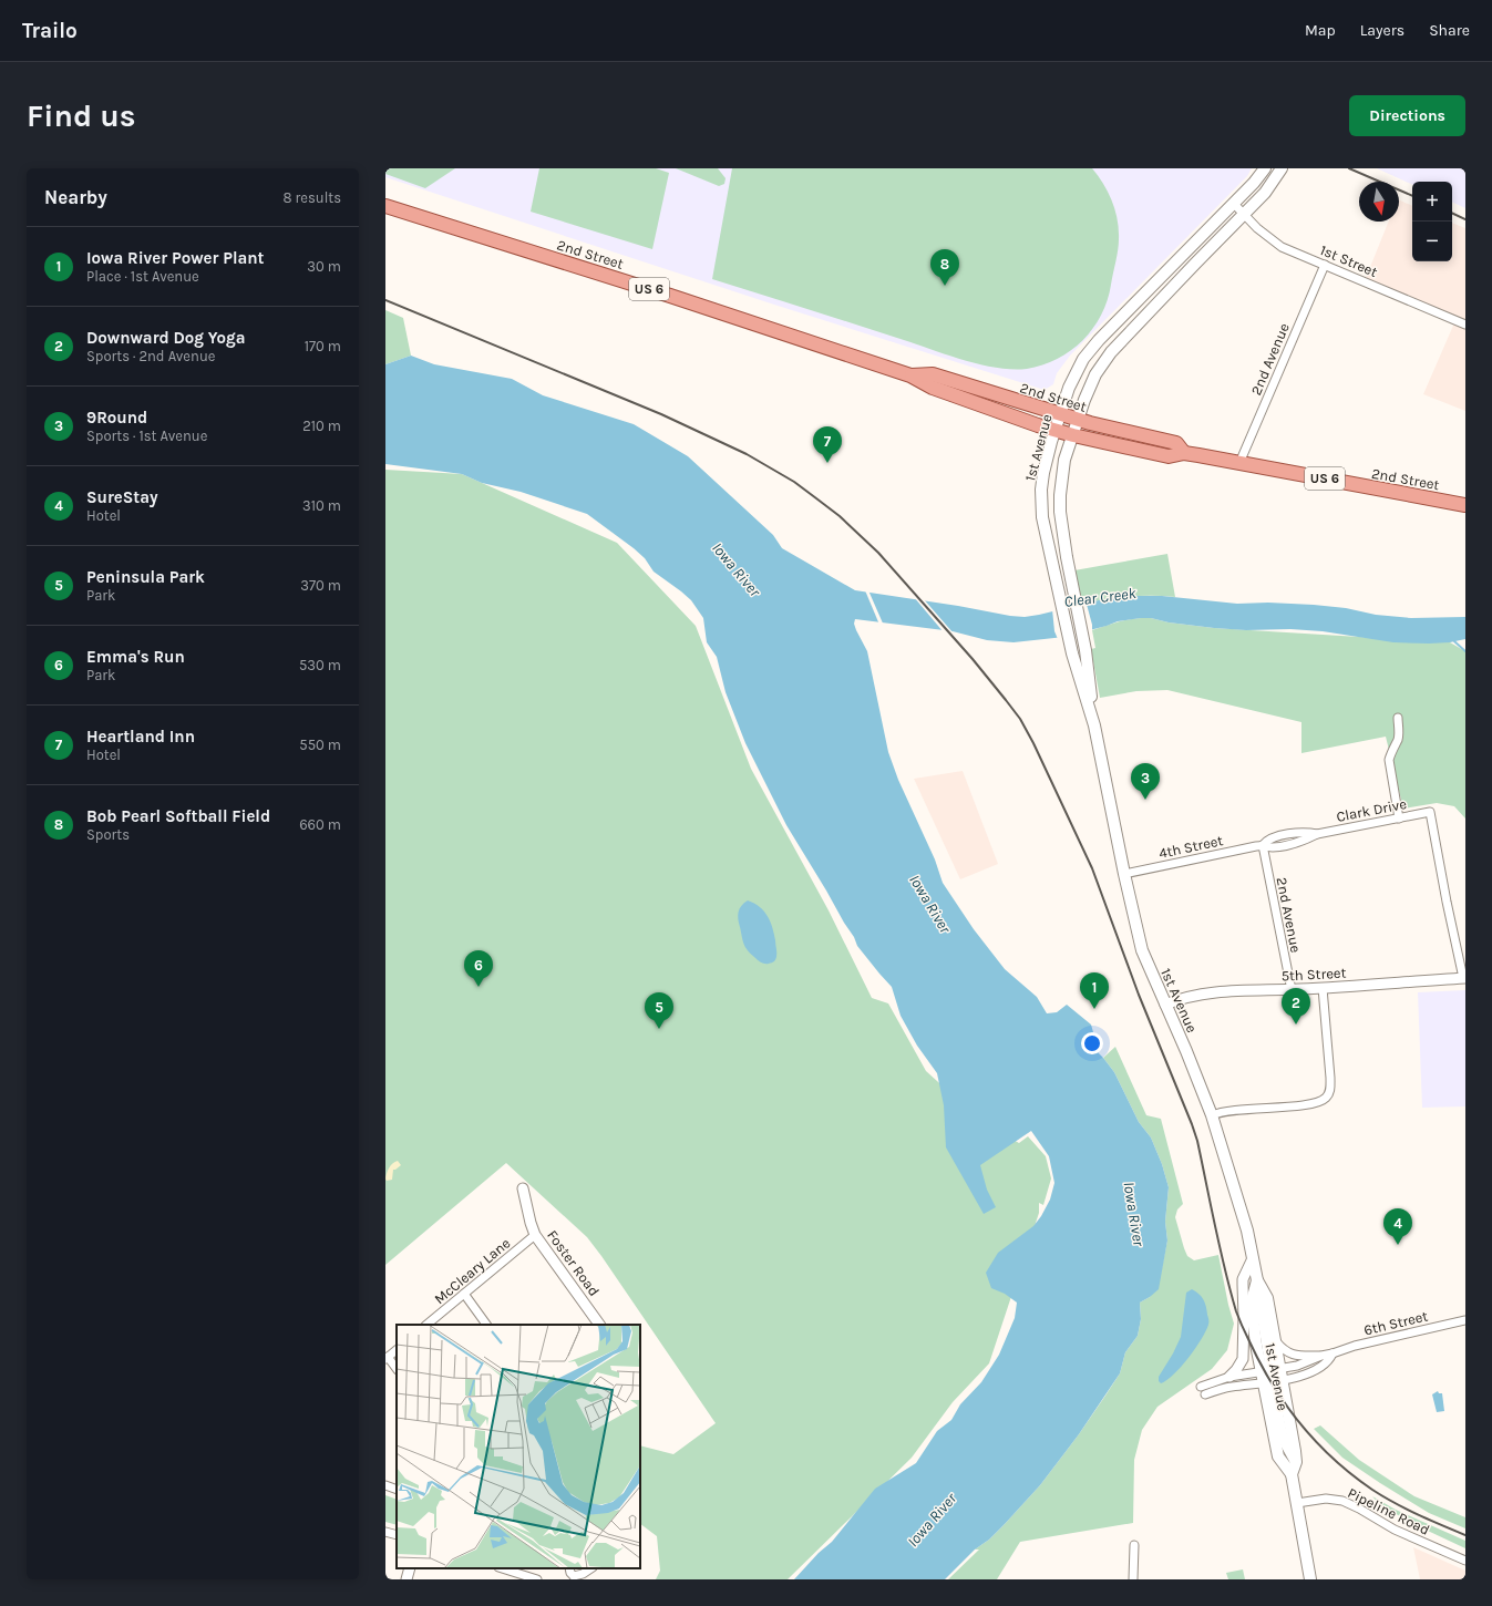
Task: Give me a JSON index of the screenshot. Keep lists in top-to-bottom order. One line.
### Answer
{"streets":{"main road":["2nd Street","US 6","1st Avenue"],"street":["1st Street","2nd Avenue","Clark Drive","4th Street","5th Street","Foster Road","McCleary Lane","6th Street","Pipeline Road"]},"crossings":[["2nd Street","2nd Avenue"],["2nd Street","1st Avenue"],["1st Street","2nd Avenue"],["1st Street","1st Avenue"],["2nd Avenue","Clark Drive"],["2nd Avenue","4th Street"],["2nd Avenue","5th Street"],["1st Avenue","4th Street"],["1st Avenue","5th Street"],["1st Avenue","6th Street"],["1st Avenue","Pipeline Road"],["Clark Drive","4th Street"],["Clark Drive","5th Street"],["Foster Road","McCleary Lane"]],"water":["Iowa River","Clear Creek"],"north":"bottom","page":{"header":"Trailo","nav":["Map","Layers","Share"],"buttons":"Directions","title":"Find us","heading":["Nearby","8 results"],"map_buttons":["+","−"],"list":[{"mark":"1","name":"Iowa River Power Plant","note":"Place · 1st Avenue","value":"30 m"},{"mark":"2","name":"Downward Dog Yoga","note":"Sports · 2nd Avenue","value":"170 m"},{"mark":"3","name":"9Round","note":"Sports · 1st Avenue","value":"210 m"},{"mark":"4","name":"SureStay","note":"Hotel","value":"310 m"},{"mark":"5","name":"Peninsula Park","note":"Park","value":"370 m"},{"mark":"6","name":"Emma's Run","note":"Park","value":"530 m"},{"mark":"7","name":"Heartland Inn","note":"Hotel","value":"550 m"},{"mark":"8","name":"Bob Pearl Softball Field","note":"Sports","value":"660 m"}],"pins":["8","7","3","6","1","2","5","4"]}}
